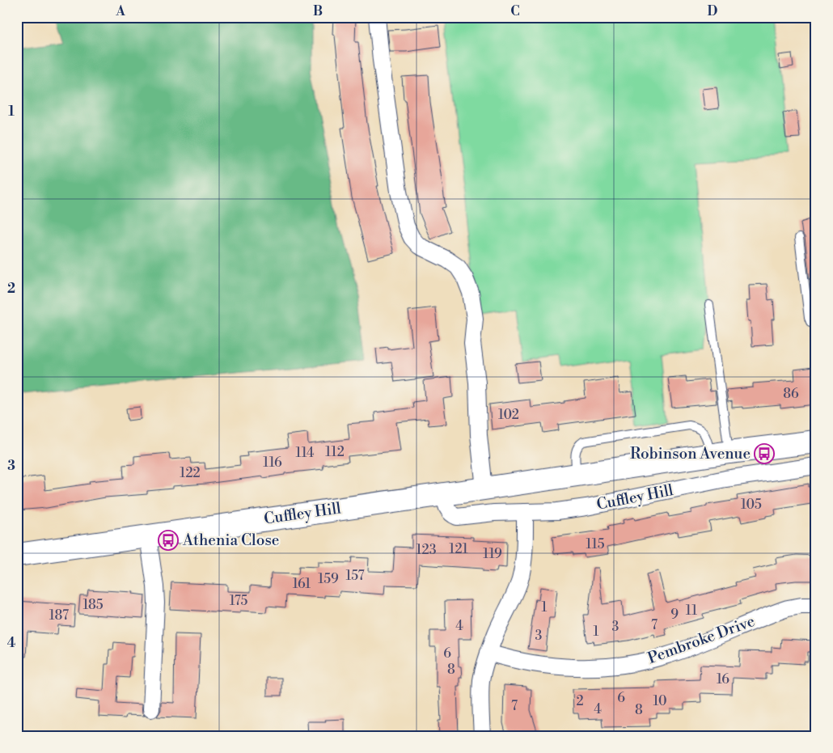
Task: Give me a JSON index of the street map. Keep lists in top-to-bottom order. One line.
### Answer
{"streets":{"main road":["Cuffley Hill"],"street":["Pembroke Drive"]},"places":{"bus stop":["Robinson Avenue","Athenia Close"]},"house_numbers":["86","102","112","114","116","122","105","115","121","123","119","157","159","161","175","185","1","11","9","187","7","4","3","1","3","6","8","16","6","2","10","7","4","8"],"grid":{"columns":["A","B","C","D"],"rows":["1","2","3","4"]}}
